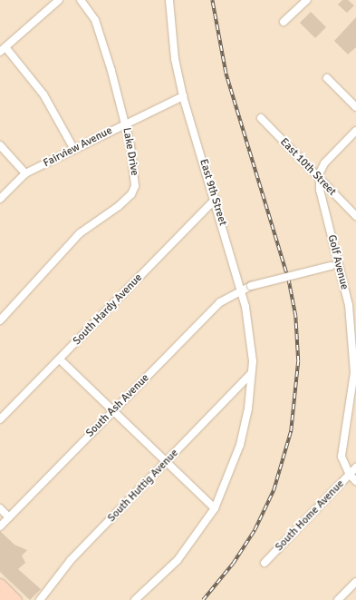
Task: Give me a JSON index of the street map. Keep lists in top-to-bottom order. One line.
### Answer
{"streets":{"street":["Fairview Avenue","Lake Drive","East 10th Street","East 9th Street","Golf Avenue","South Hardy Avenue","South Ash Avenue","South Huttig Avenue","South Home Avenue"]},"crossings":[["Fairview Avenue","Lake Drive"],["Fairview Avenue","East 9th Street"],["East 10th Street","Golf Avenue"],["East 9th Street","South Hardy Avenue"],["East 9th Street","South Ash Avenue"],["East 9th Street","South Huttig Avenue"],["Golf Avenue","South Ash Avenue"],["Golf Avenue","South Home Avenue"]]}
